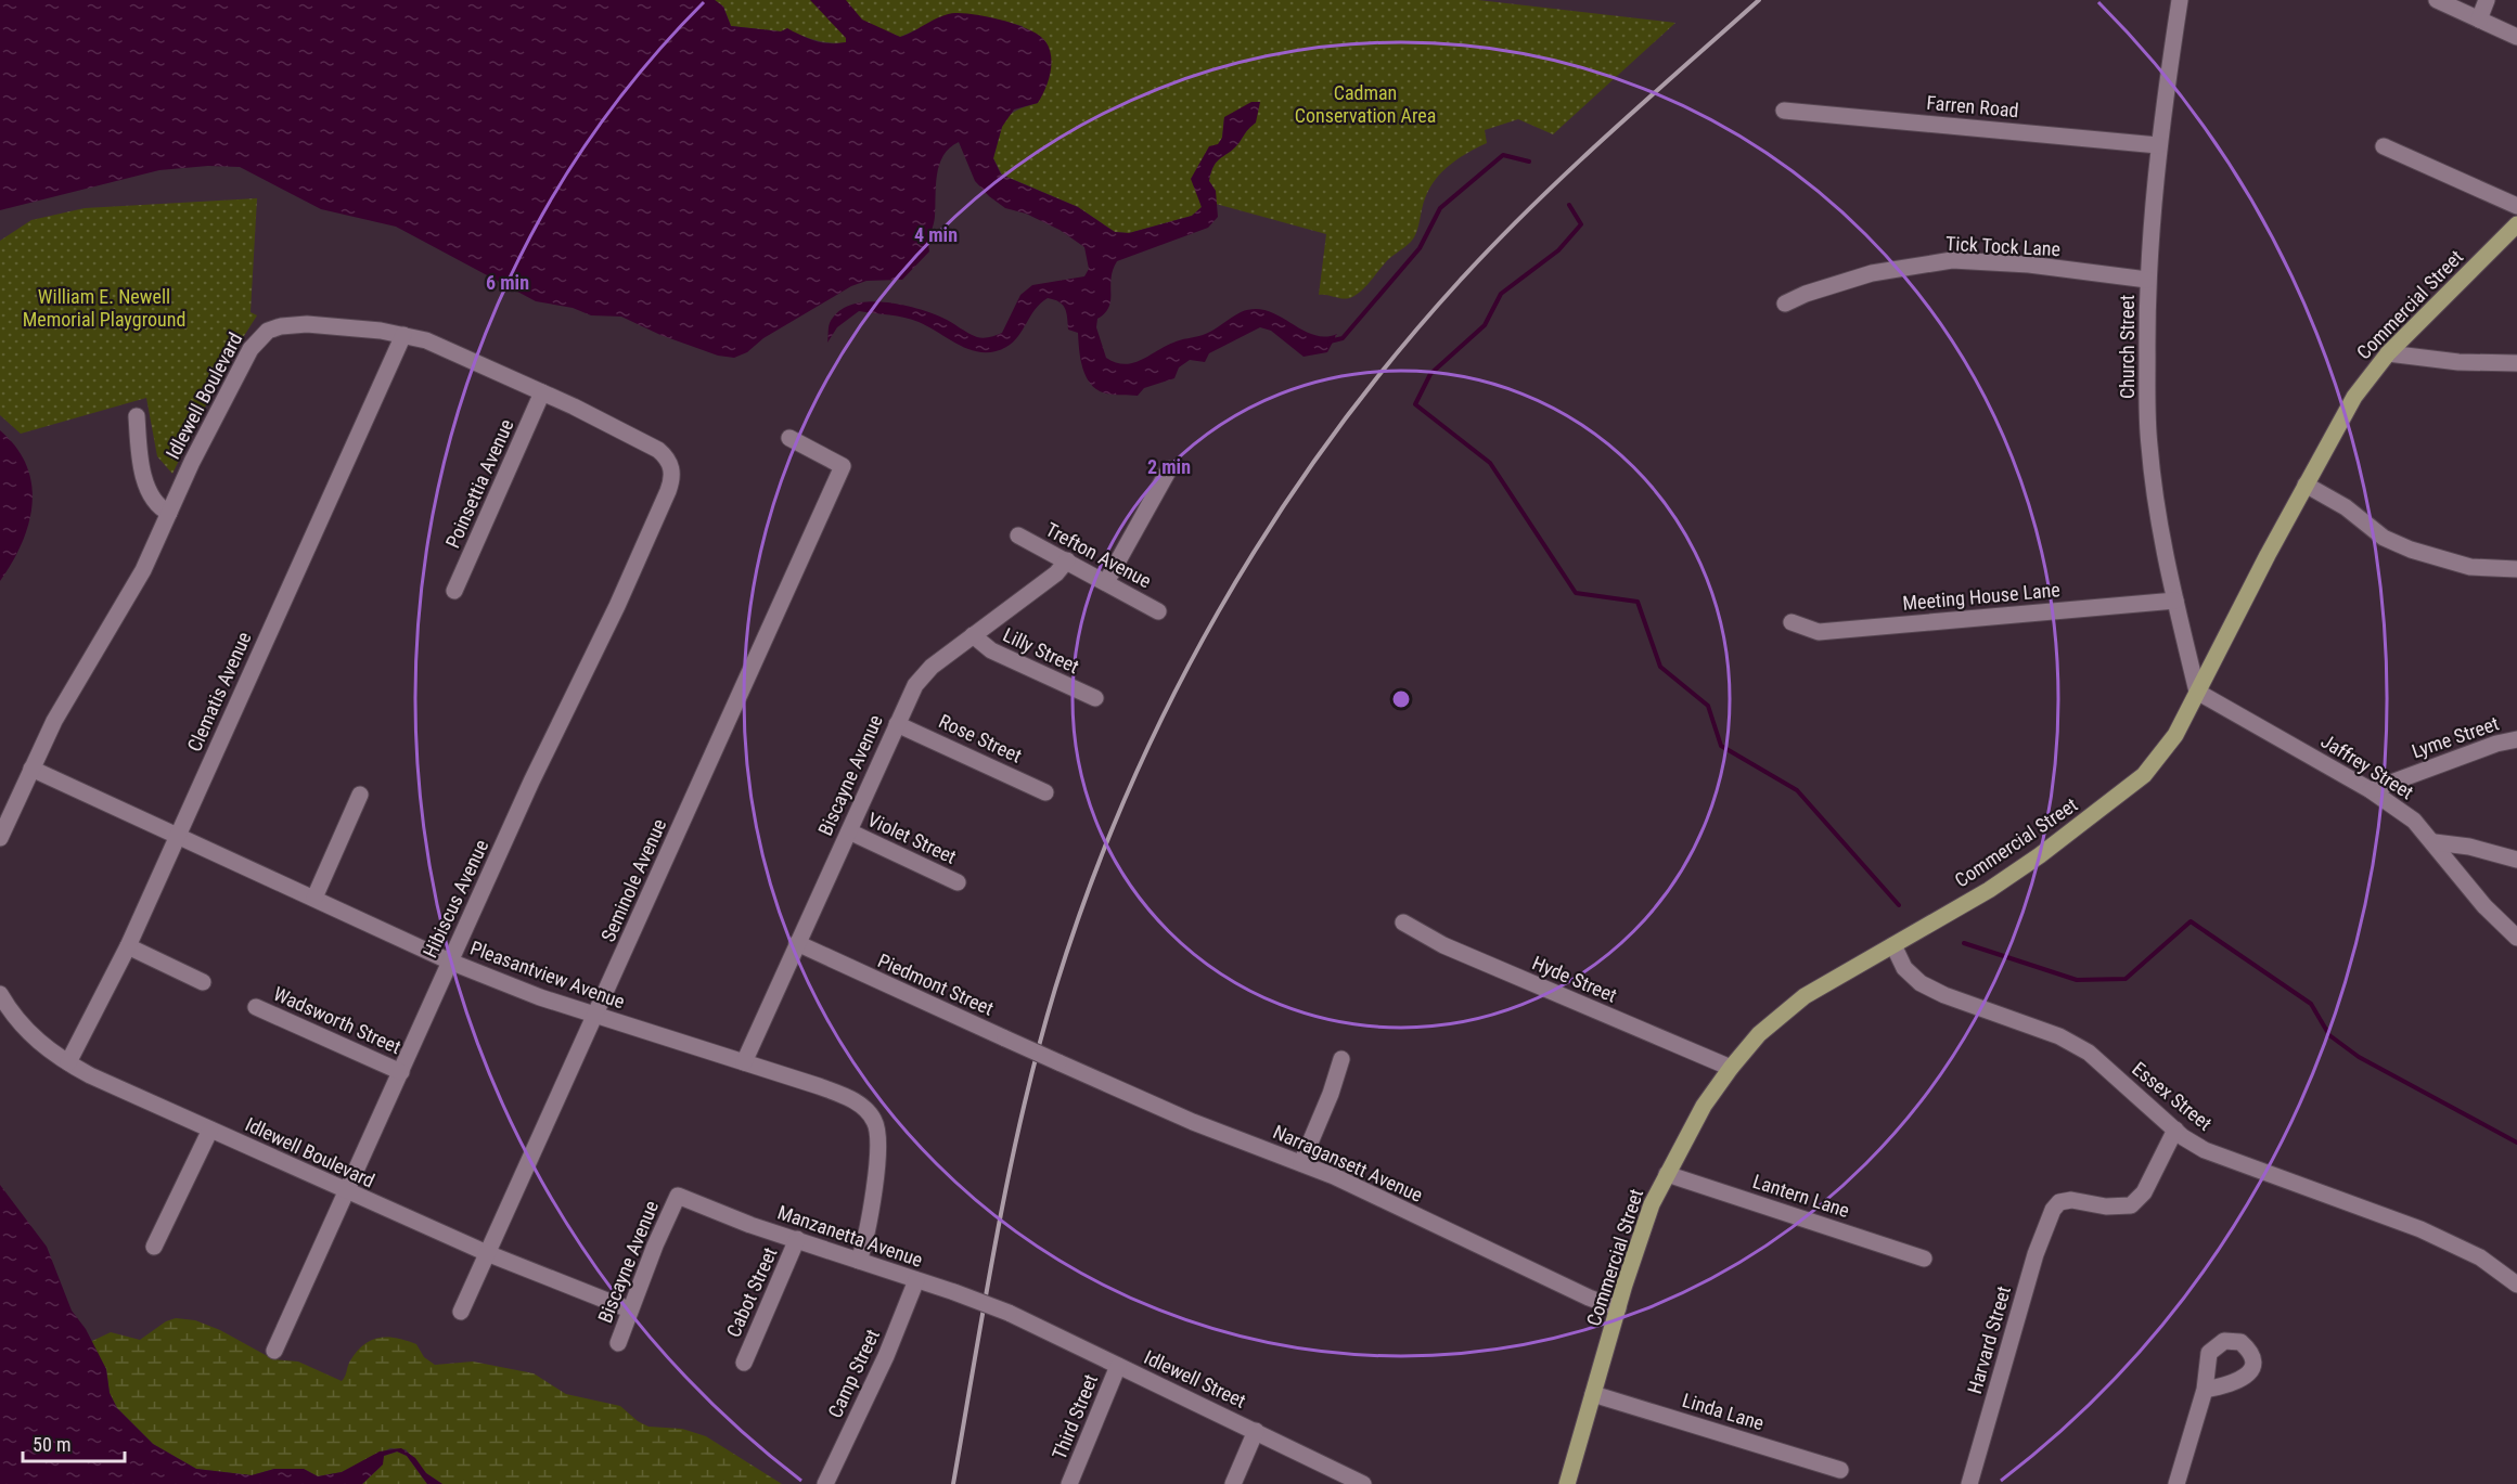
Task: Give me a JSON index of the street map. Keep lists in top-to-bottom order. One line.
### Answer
{"streets":{"main road":["Commercial Street"],"street":["Farren Road","Tick Tock Lane","Church Street","Idlewell Boulevard","Poinsettia Avenue","Trefton Avenue","Meeting House Lane","Lilly Street","Clematis Avenue","Lyme Street","Rose Street","Jaffrey Street","Biscayne Avenue","Violet Street","Seminole Avenue","Hibiscus Avenue","Pleasantview Avenue","Hyde Street","Piedmont Street","Wadsworth Street","Essex Street","Narragansett Avenue","Lantern Lane","Manzanetta Avenue","Cabot Street","Harvard Street","Camp Street","Idlewell Street","Linda Lane","Third Street"]},"crossings":[["Farren Road","Church Street"],["Tick Tock Lane","Church Street"],["Commercial Street","Church Street"],["Commercial Street","Jaffrey Street"],["Commercial Street","Hyde Street"],["Commercial Street","Essex Street"],["Commercial Street","Narragansett Avenue"],["Commercial Street","Lantern Lane"],["Commercial Street","Linda Lane"],["Church Street","Meeting House Lane"],["Church Street","Jaffrey Street"],["Idlewell Boulevard","Poinsettia Avenue"],["Idlewell Boulevard","Clematis Avenue"],["Idlewell Boulevard","Biscayne Avenue"],["Idlewell Boulevard","Seminole Avenue"],["Idlewell Boulevard","Hibiscus Avenue"],["Idlewell Boulevard","Pleasantview Avenue"],["Trefton Avenue","Biscayne Avenue"],["Lilly Street","Biscayne Avenue"],["Clematis Avenue","Pleasantview Avenue"],["Lyme Street","Jaffrey Street"],["Rose Street","Biscayne Avenue"],["Biscayne Avenue","Violet Street"],["Biscayne Avenue","Pleasantview Avenue"],["Biscayne Avenue","Piedmont Street"],["Biscayne Avenue","Manzanetta Avenue"],["Seminole Avenue","Pleasantview Avenue"],["Hibiscus Avenue","Pleasantview Avenue"],["Hibiscus Avenue","Wadsworth Street"],["Pleasantview Avenue","Manzanetta Avenue"],["Piedmont Street","Narragansett Avenue"],["Essex Street","Harvard Street"],["Manzanetta Avenue","Cabot Street"],["Manzanetta Avenue","Camp Street"],["Manzanetta Avenue","Idlewell Street"],["Idlewell Street","Third Street"]],"parks":["Cadman Conservation Area","William E. Newell Memorial Playground"],"scale_bar":"50 m","rings":["4 min","6 min","2 min"]}
